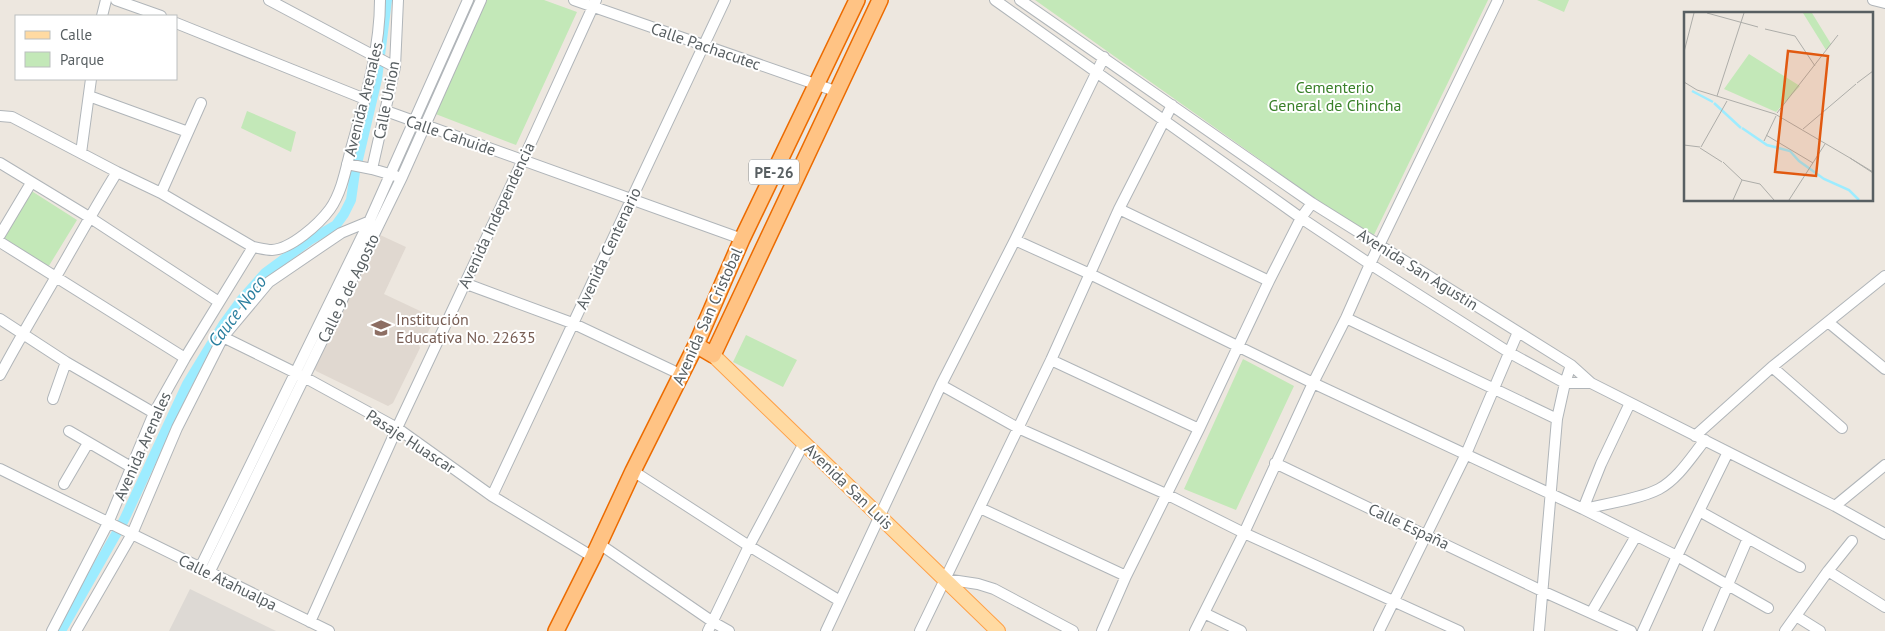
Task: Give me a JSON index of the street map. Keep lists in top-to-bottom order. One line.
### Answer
{"streets":{"highway":["PE-26","Avenida San Cristobal","Avenida San Luis"],"street":["Calle Pachacutec","Avenida Arenales","Calle Union","Calle Cahuide","Avenida Independencia","Avenida Centenario","Avenida San Agustin","Calle 9 de Agosto","Pasaje Huascar","Calle España","Calle Atahualpa"]},"crossings":[["Calle Pachacutec","Avenida Independencia"],["Calle Pachacutec","Avenida Centenario"],["Calle Pachacutec","Avenida San Cristobal"],["Avenida Arenales","Calle 9 de Agosto"],["Avenida Arenales","Pasaje Huascar"],["Avenida Arenales","Calle Atahualpa"],["Calle Union","Calle Cahuide"],["Calle Cahuide","Avenida Independencia"],["Calle Cahuide","Avenida Centenario"],["Calle Cahuide","Calle 9 de Agosto"],["Calle Cahuide","Avenida San Cristobal"],["Avenida Independencia","Pasaje Huascar"],["Avenida Independencia","Calle Atahualpa"],["Avenida Centenario","Pasaje Huascar"],["Calle 9 de Agosto","Pasaje Huascar"],["Calle 9 de Agosto","Calle Atahualpa"],["Avenida San Cristobal","Pasaje Huascar"],["Avenida San Cristobal","Avenida San Luis"]],"water":["Cauce Noco"],"parks":["Cementerio General de Chincha"],"places":{"school or university":["Institución Educativa No. 22635"]},"legend":["Calle","Parque"]}
